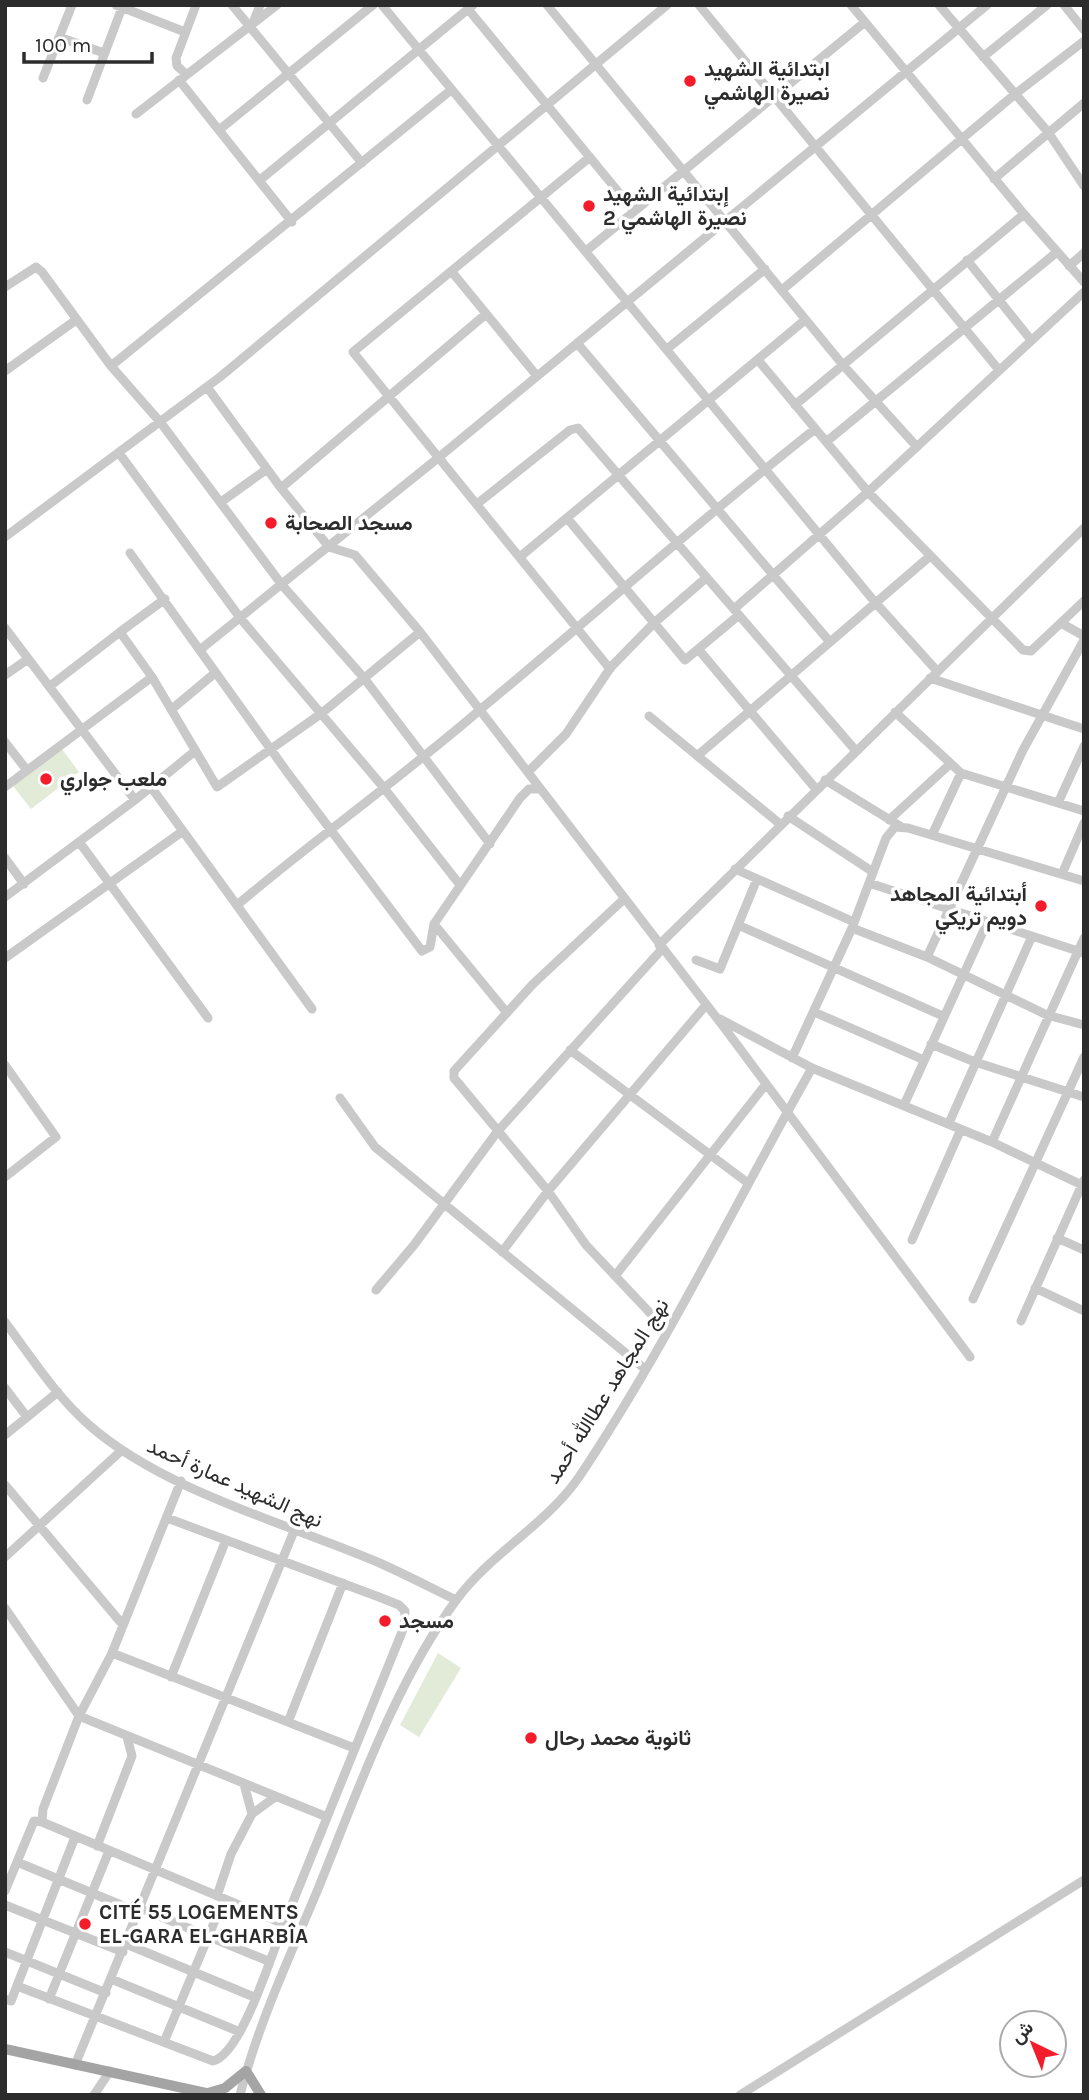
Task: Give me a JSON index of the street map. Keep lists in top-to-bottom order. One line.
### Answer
{"streets":{"street":["نهج المجاهد عطاالله أحمد","نهج الشهيد عمارة أحمد"]},"crossings":[["نهج المجاهد عطاالله أحمد","نهج الشهيد عمارة أحمد"]],"places":["ابتدائية الشهيد نصيرة الهاشمي","إبتدائية الشهيد نصيرة الهاشمي 2","مسجد الصحابة","ملعب جواري","أبتدائية المجاهد دويم تريكي","مسجد","ثانوية محمد رحال","CITÉ 55 LOGEMENTS EL-GARA EL-GHARBÎA"],"scale_bar":"100 m","north":"top left"}
